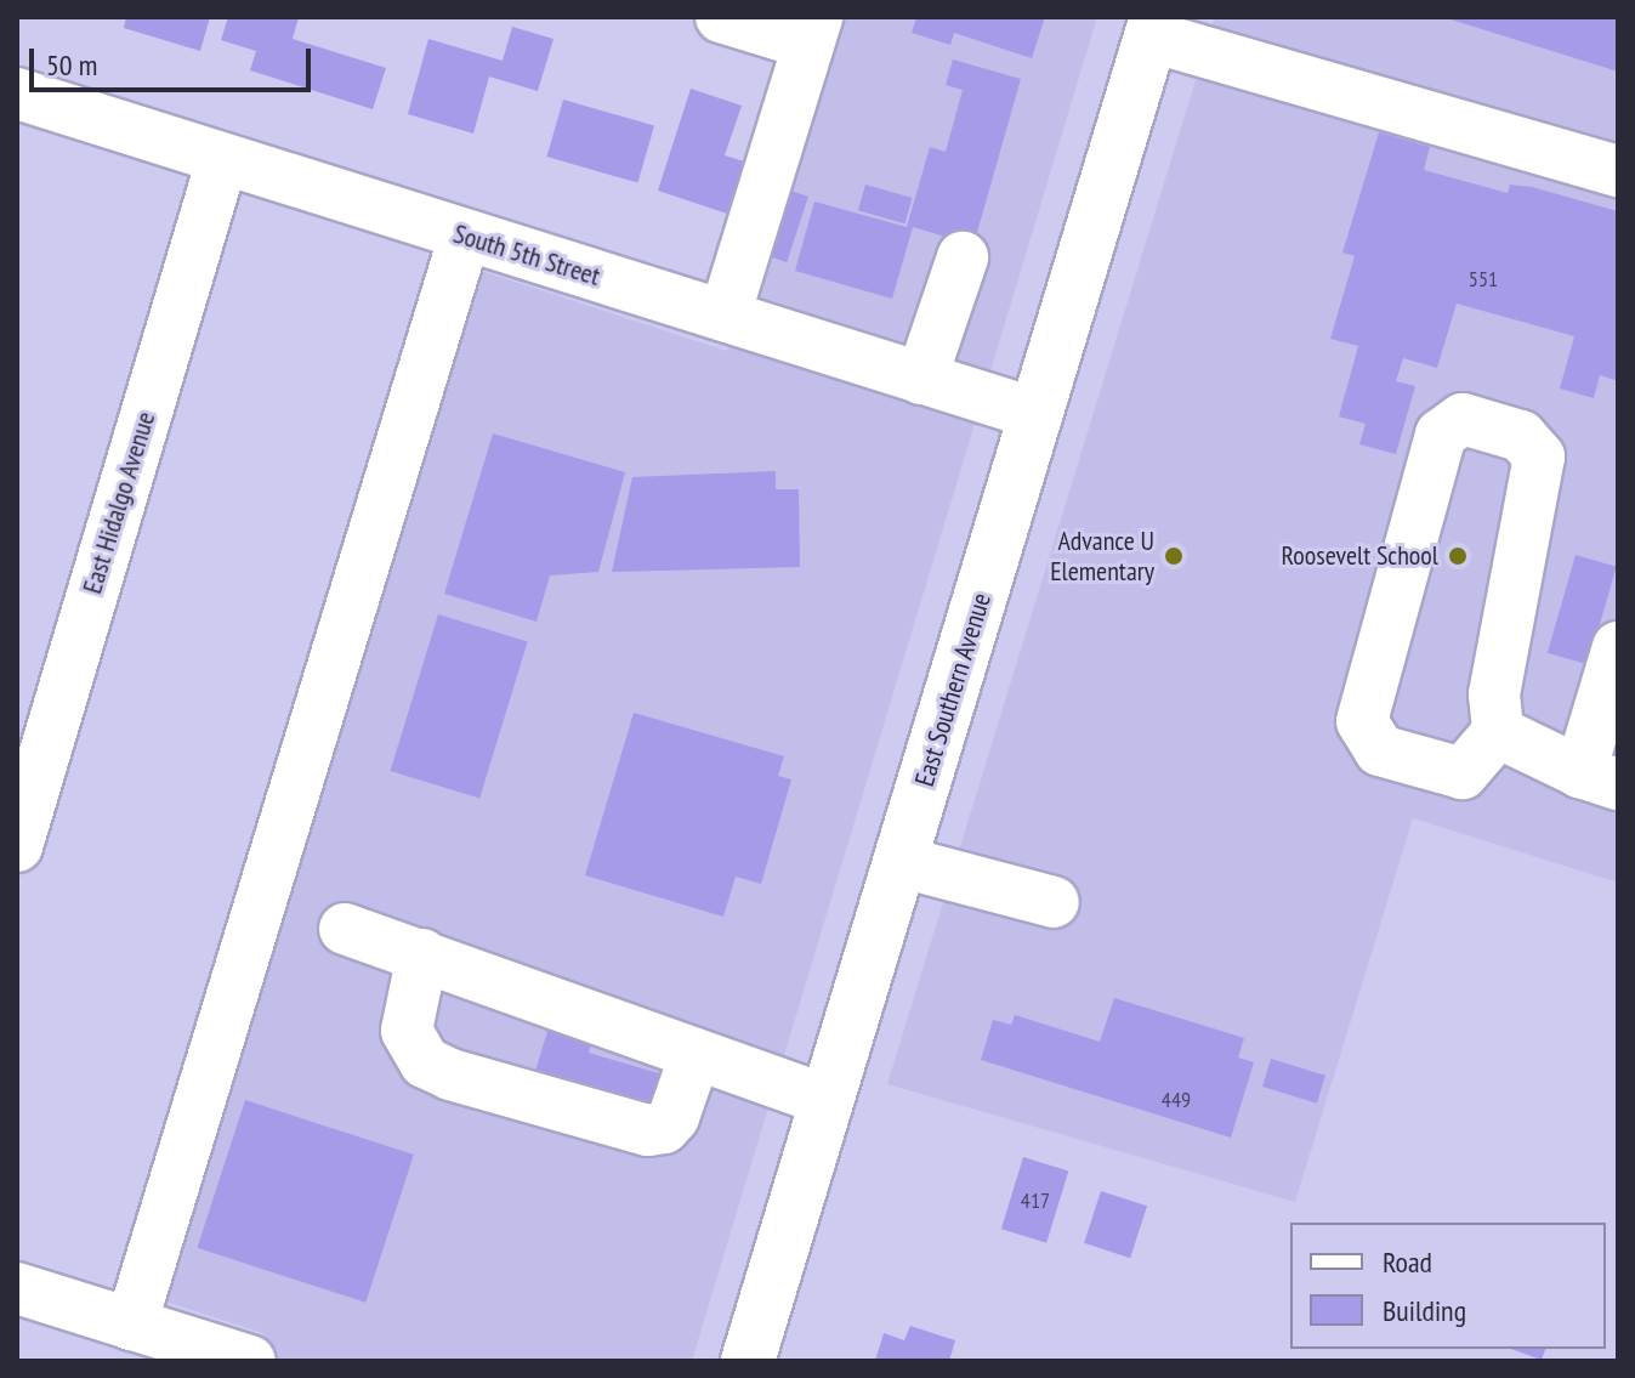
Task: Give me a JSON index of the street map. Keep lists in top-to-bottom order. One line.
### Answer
{"streets":{"main road":["East Southern Avenue"],"street":["South 5th Street","East Hidalgo Avenue"]},"crossings":[["South 5th Street","East Hidalgo Avenue"],["South 5th Street","East Southern Avenue"]],"places":["Advance U Elementary","Roosevelt School"],"house_numbers":["551","449","417"],"legend":["Road","Building"],"scale_bar":"50 m"}
